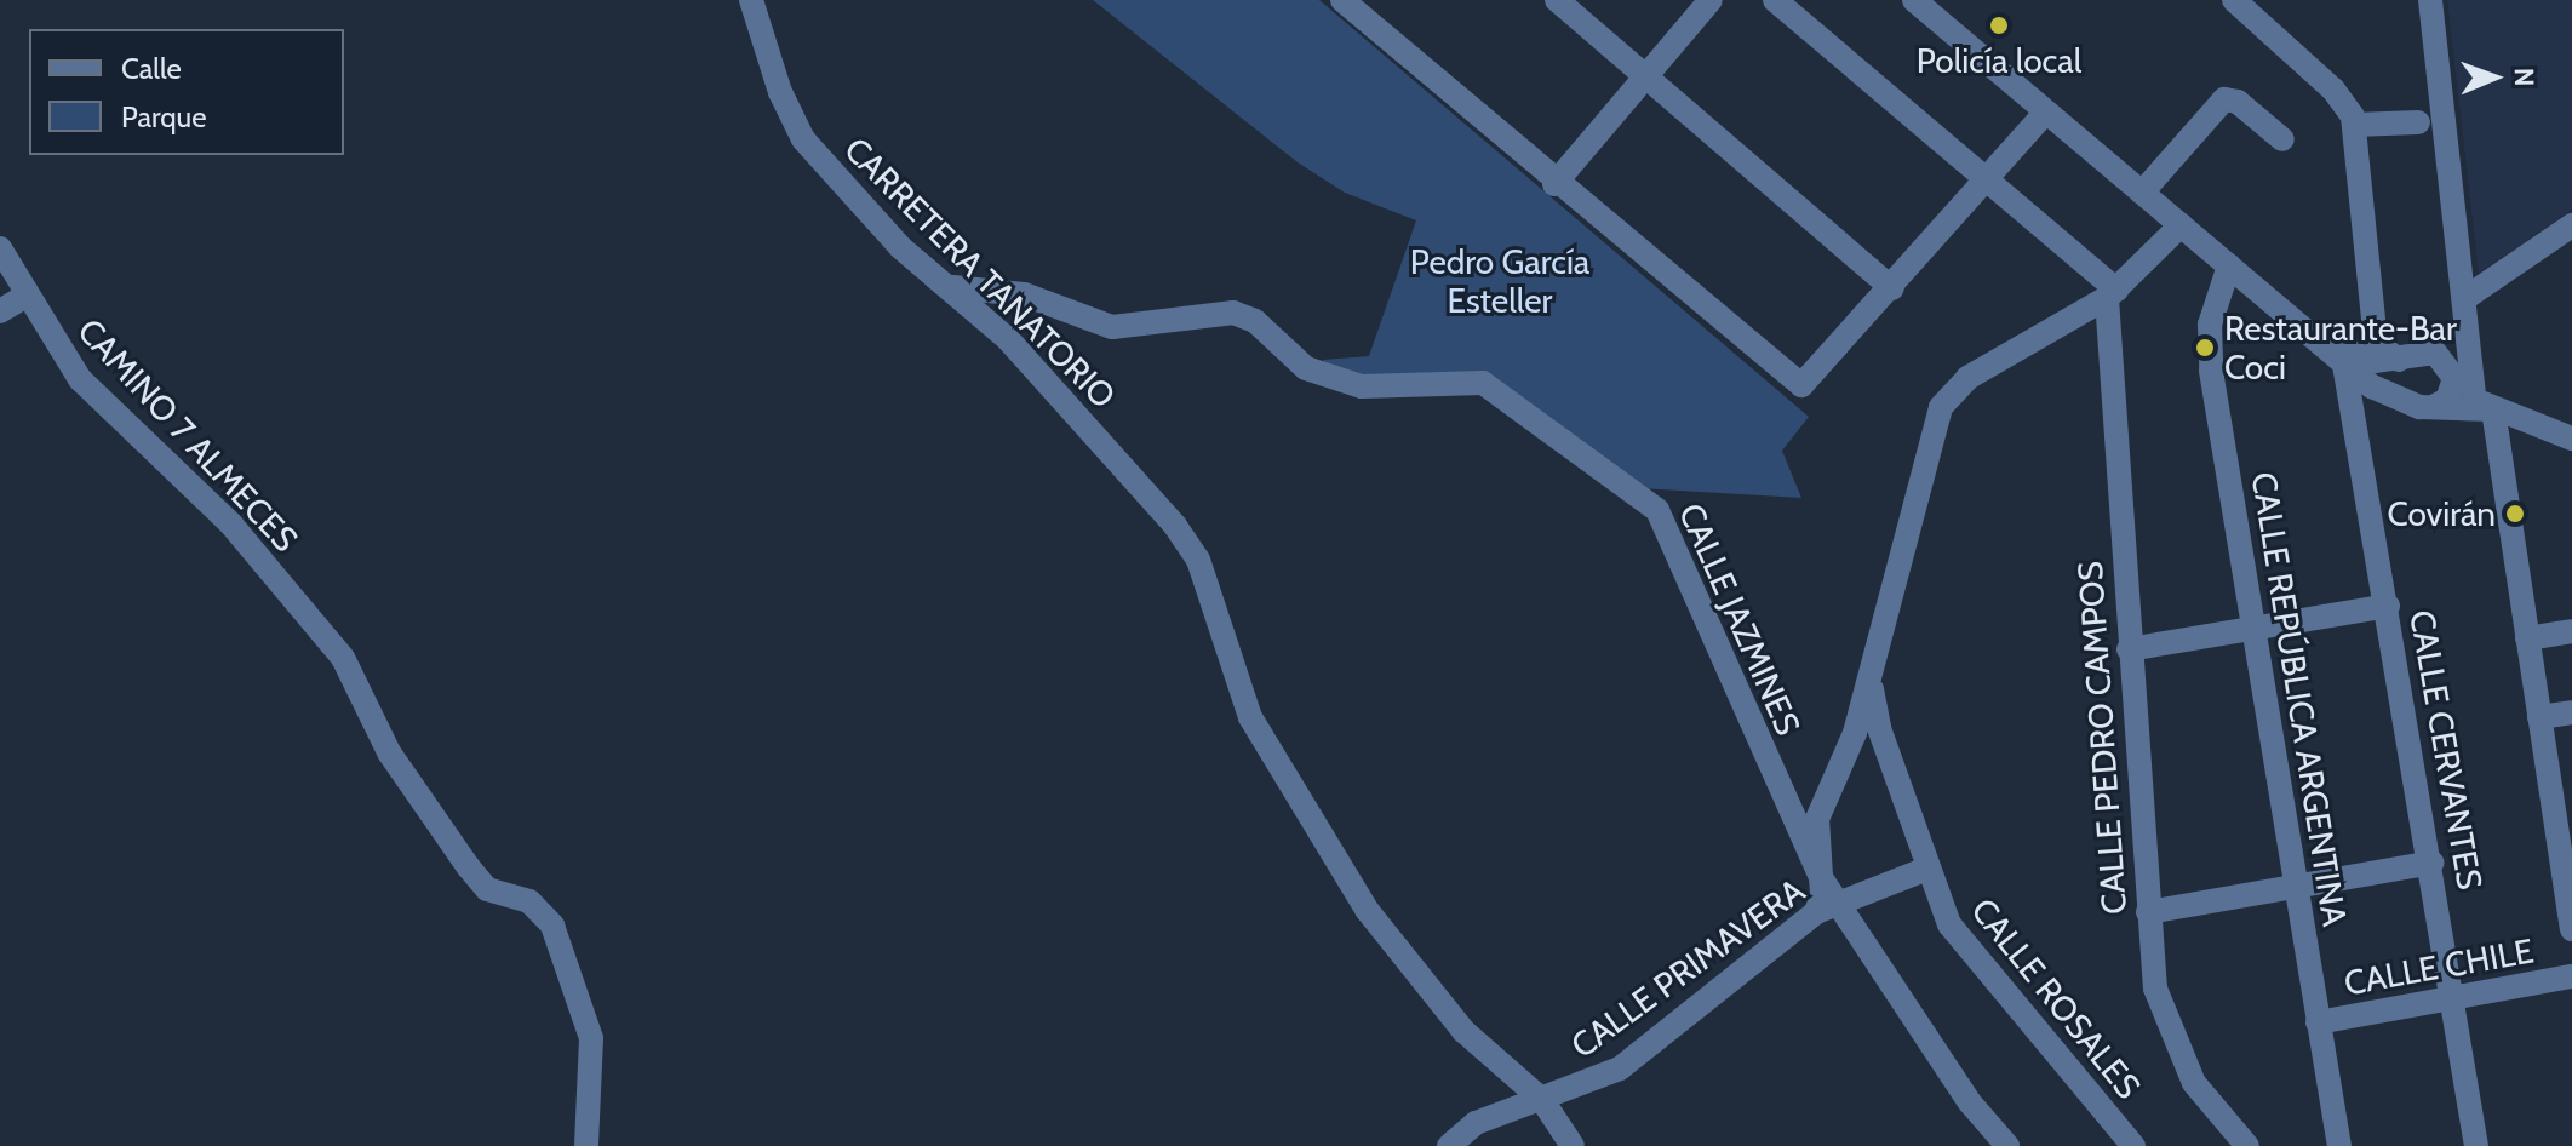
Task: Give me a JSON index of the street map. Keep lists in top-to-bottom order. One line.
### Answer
{"streets":{"street":["CARRETERA TANATORIO","CAMINO 7 ALMECES","CALLE JAZMINES","CALLE REPÚBLICA ARGENTINA","CALLE PEDRO CAMPOS","CALLE CERVANTES","CALLE CHILE","CALLE PRIMAVERA","CALLE ROSALES"]},"crossings":[["CARRETERA TANATORIO","CALLE JAZMINES"],["CARRETERA TANATORIO","CALLE PRIMAVERA"],["CALLE JAZMINES","CALLE PRIMAVERA"],["CALLE REPÚBLICA ARGENTINA","CALLE CHILE"],["CALLE CERVANTES","CALLE CHILE"],["CALLE PRIMAVERA","CALLE ROSALES"]],"parks":["Pedro García Esteller"],"places":["Policía local","Restaurante-Bar Coci","Covirán"],"legend":["Calle","Parque"],"north":"right"}
